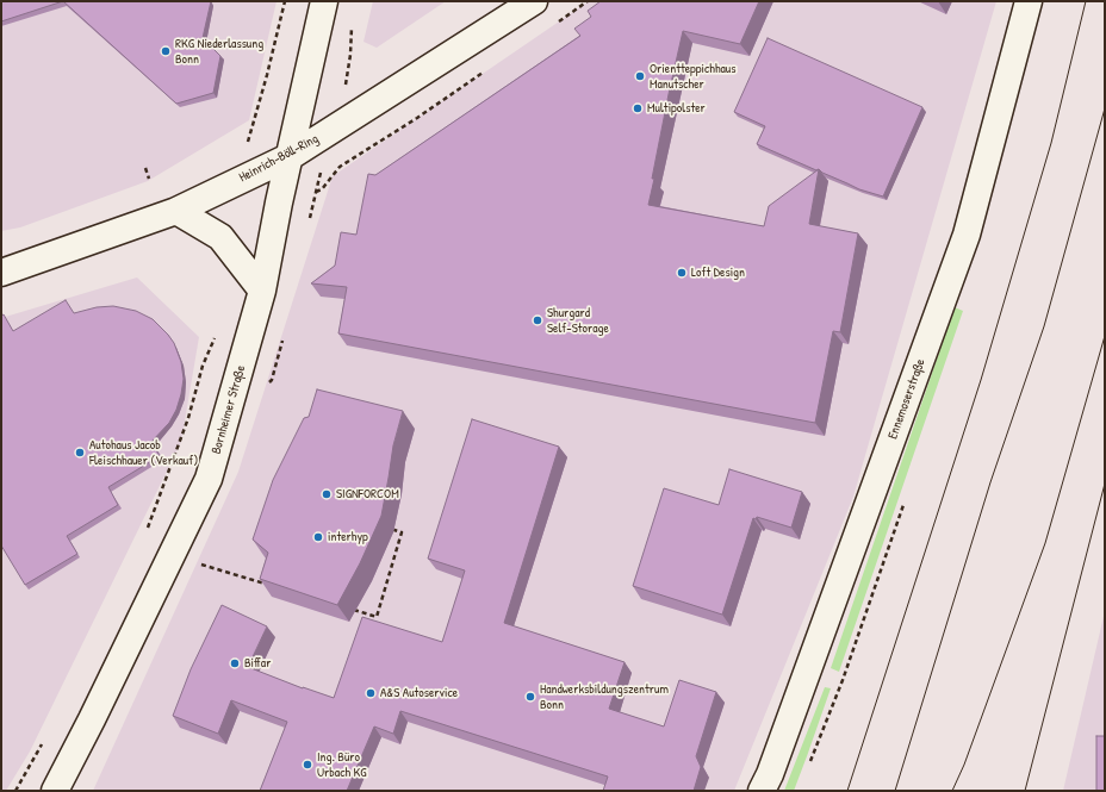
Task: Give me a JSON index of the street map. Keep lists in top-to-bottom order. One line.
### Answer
{"streets":{"main road":["Heinrich-Böll-Ring","Ennemoserstraße","Bornheimer Straße"]},"crossings":[["Heinrich-Böll-Ring","Bornheimer Straße"]],"places":["RKG Niederlassung Bonn","Orientteppichhaus Manutscher","Multipolster","Loft Design","Shurgard Self-Storage","Autohaus Jacob Fleischhauer (Verkauf)","SIGNFORCOM","interhyp","Biffar","A&S Autoservice","Handwerksbildungszentrum Bonn","Ing. Büro Urbach KG"]}
